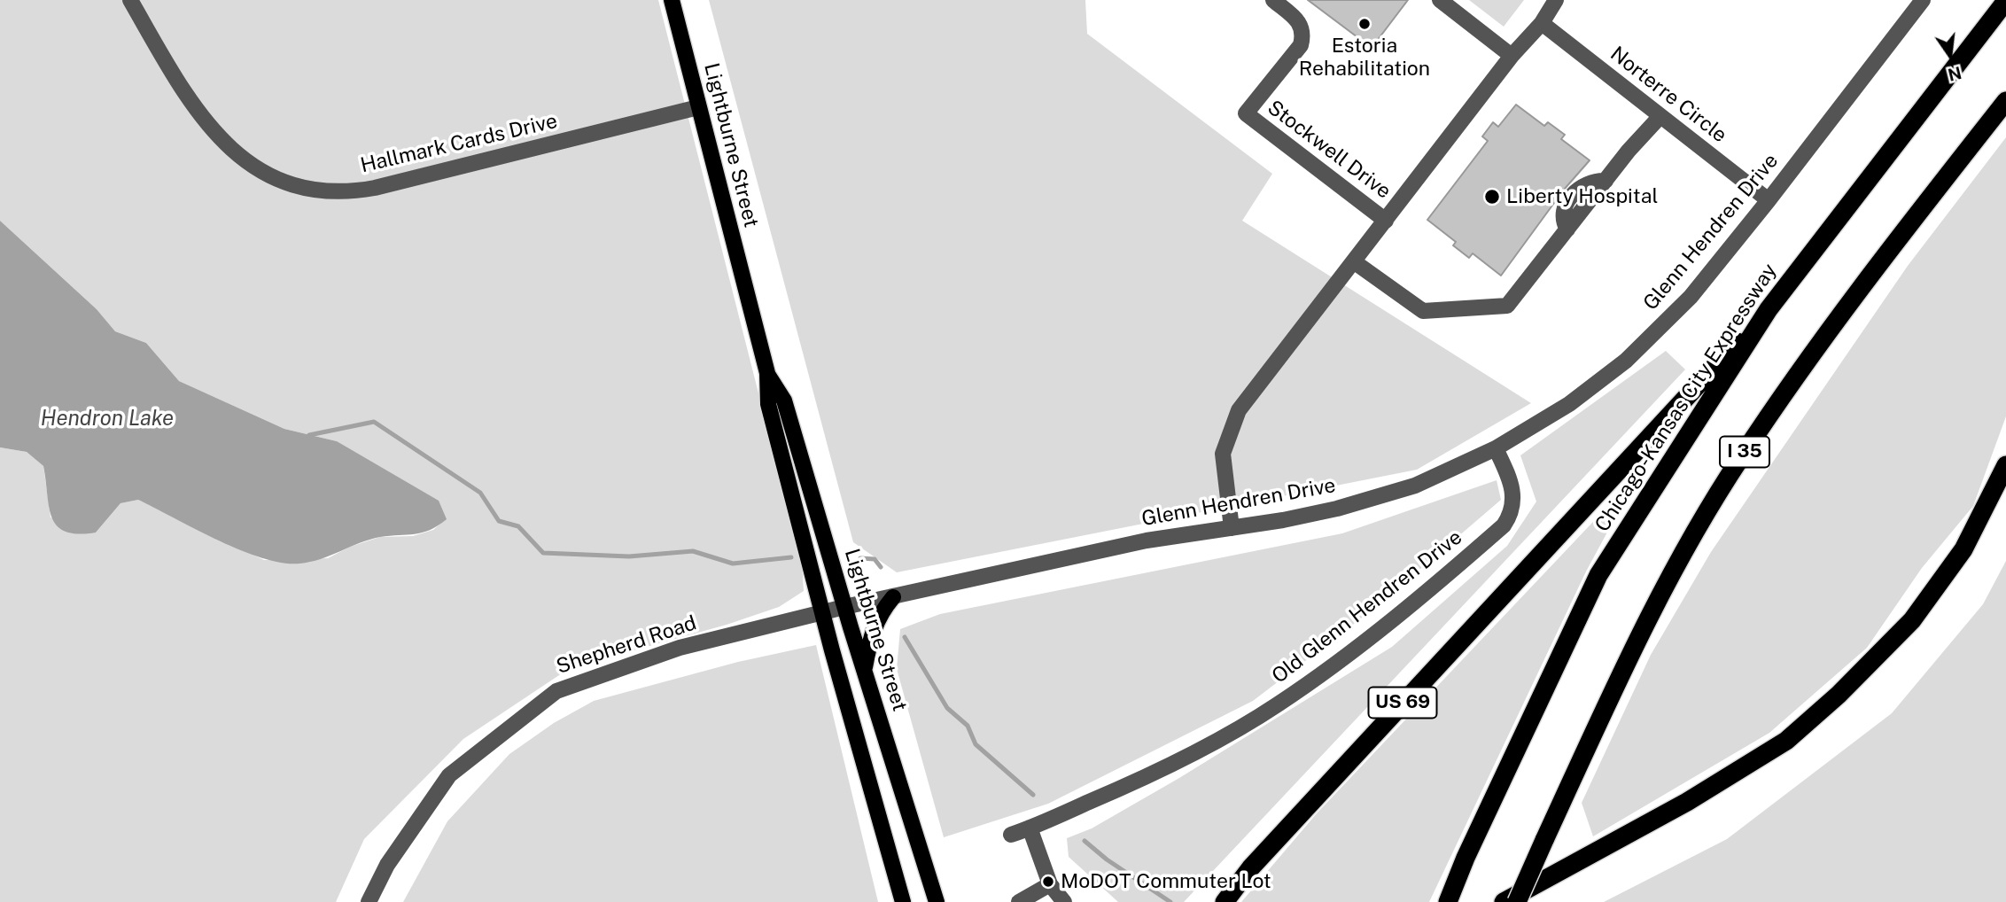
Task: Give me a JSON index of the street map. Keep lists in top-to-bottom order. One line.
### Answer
{"streets":{"highway":["Chicago-Kansas City Expressway","I 35","US 69"],"main road":["Lightburne Street"],"street":["Norterre Circle","Hallmark Cards Drive","Stockwell Drive","Glenn Hendren Drive","Old Glenn Hendren Drive","Shepherd Road"]},"crossings":[["Norterre Circle","Glenn Hendren Drive"],["Hallmark Cards Drive","Lightburne Street"],["Lightburne Street","Glenn Hendren Drive"],["Lightburne Street","Shepherd Road"],["Glenn Hendren Drive","Old Glenn Hendren Drive"],["Glenn Hendren Drive","Shepherd Road"],["Chicago-Kansas City Expressway","US 69"]],"water":["Hendron Lake"],"places":["Estoria Rehabilitation","Liberty Hospital","MoDOT Commuter Lot"],"north":"bottom"}
